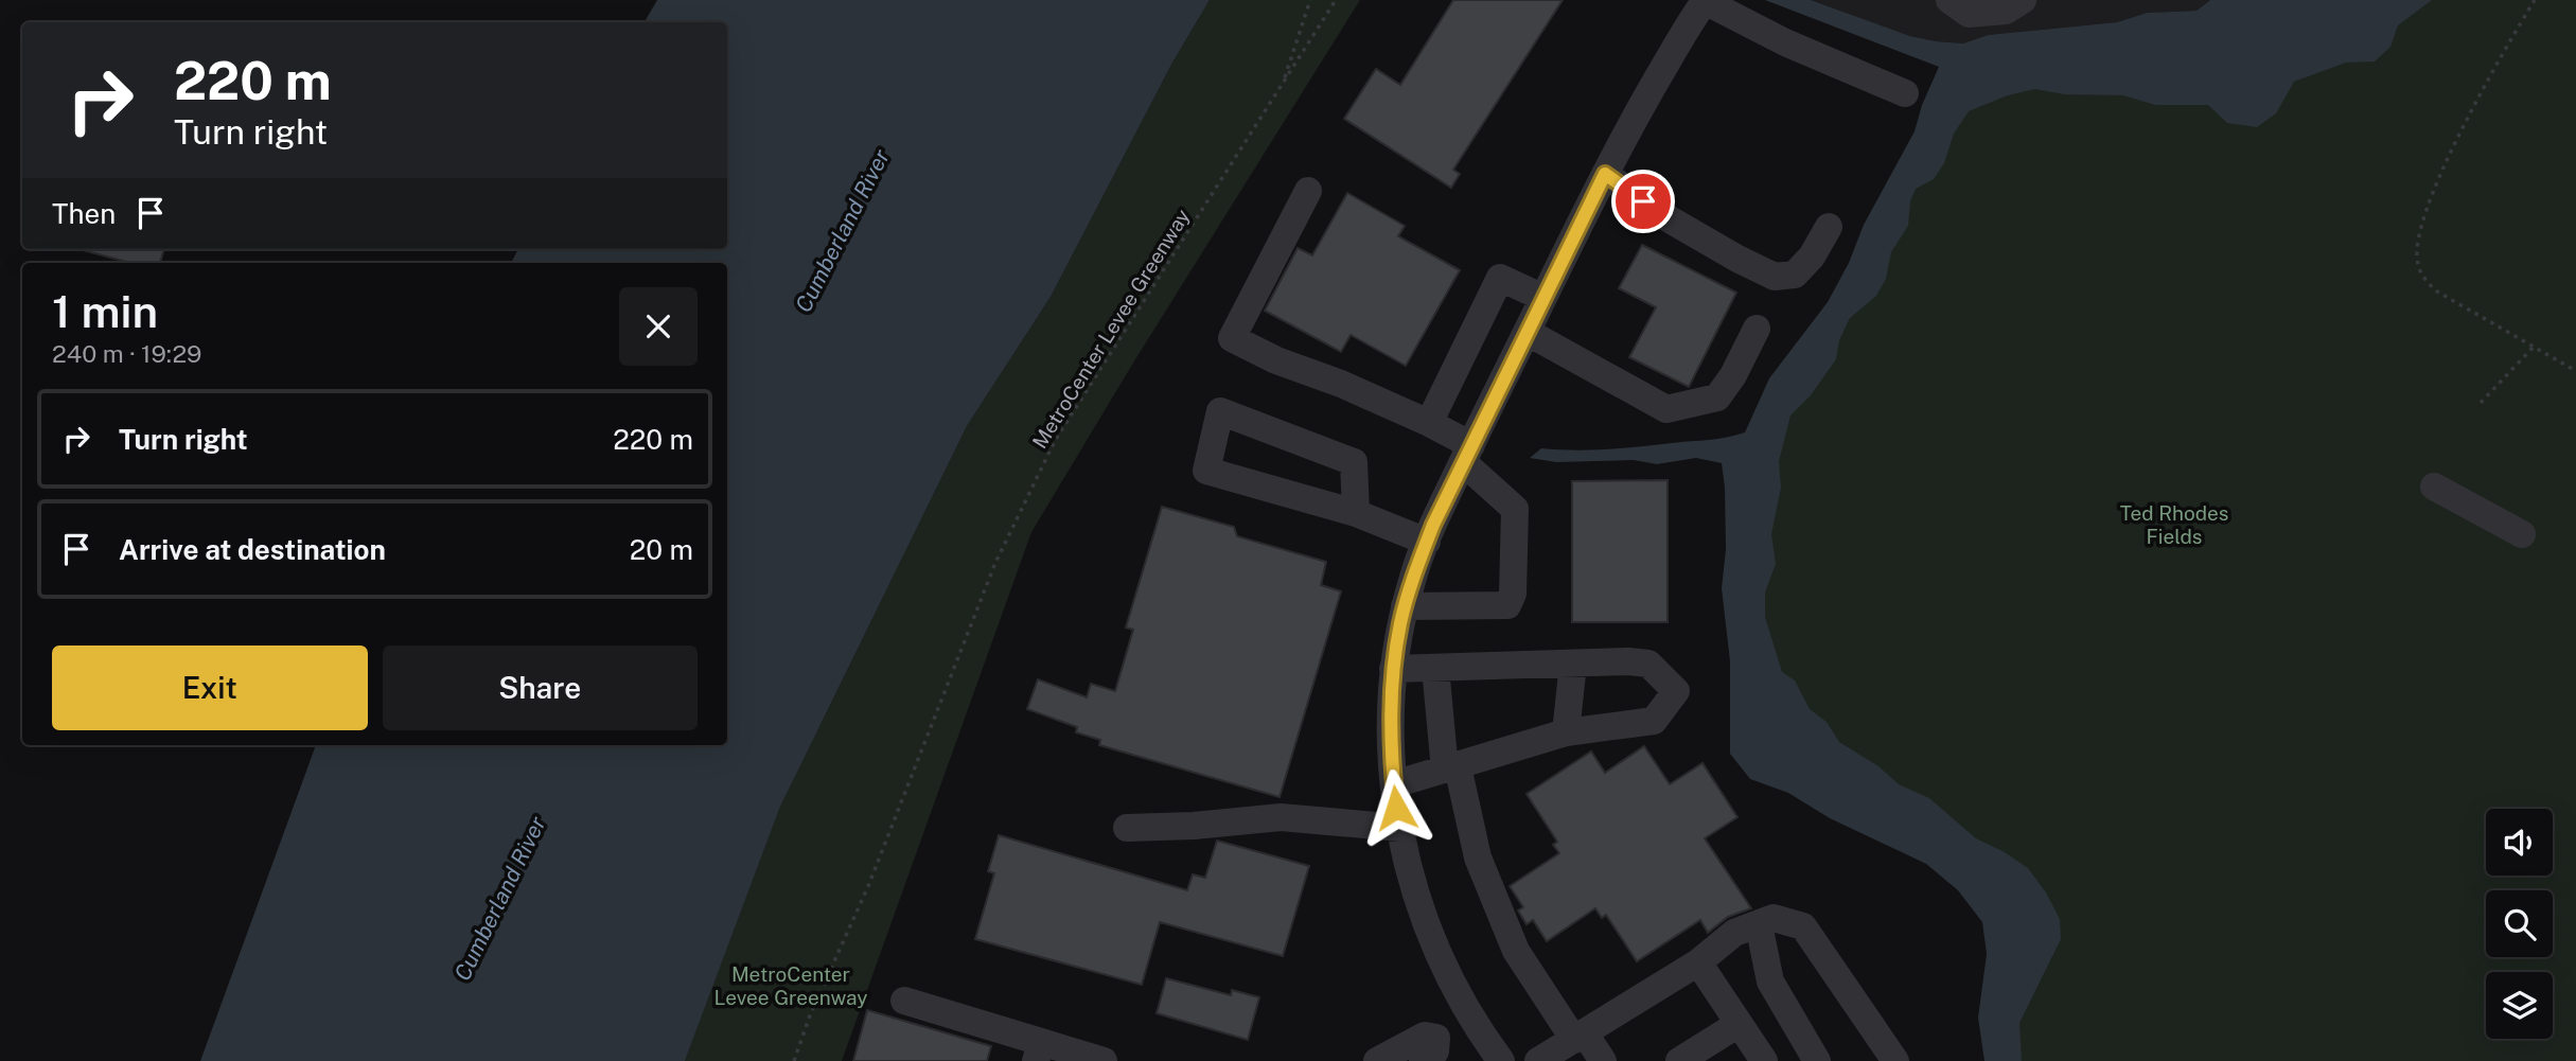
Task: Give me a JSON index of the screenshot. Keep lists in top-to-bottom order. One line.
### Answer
{"streets":{"path":["MetroCenter Levee Greenway"]},"water":["Cumberland River"],"parks":["Ted Rhodes Fields","MetroCenter Levee Greenway"],"page":{"turn":["220 m","Turn right"],"then":"Then","heading":["1 min","240 m · 19:29"],"list":[{"name":"Turn right","value":"220 m"},{"name":"Arrive at destination","value":"20 m"}],"buttons":["Exit","Share"]}}
